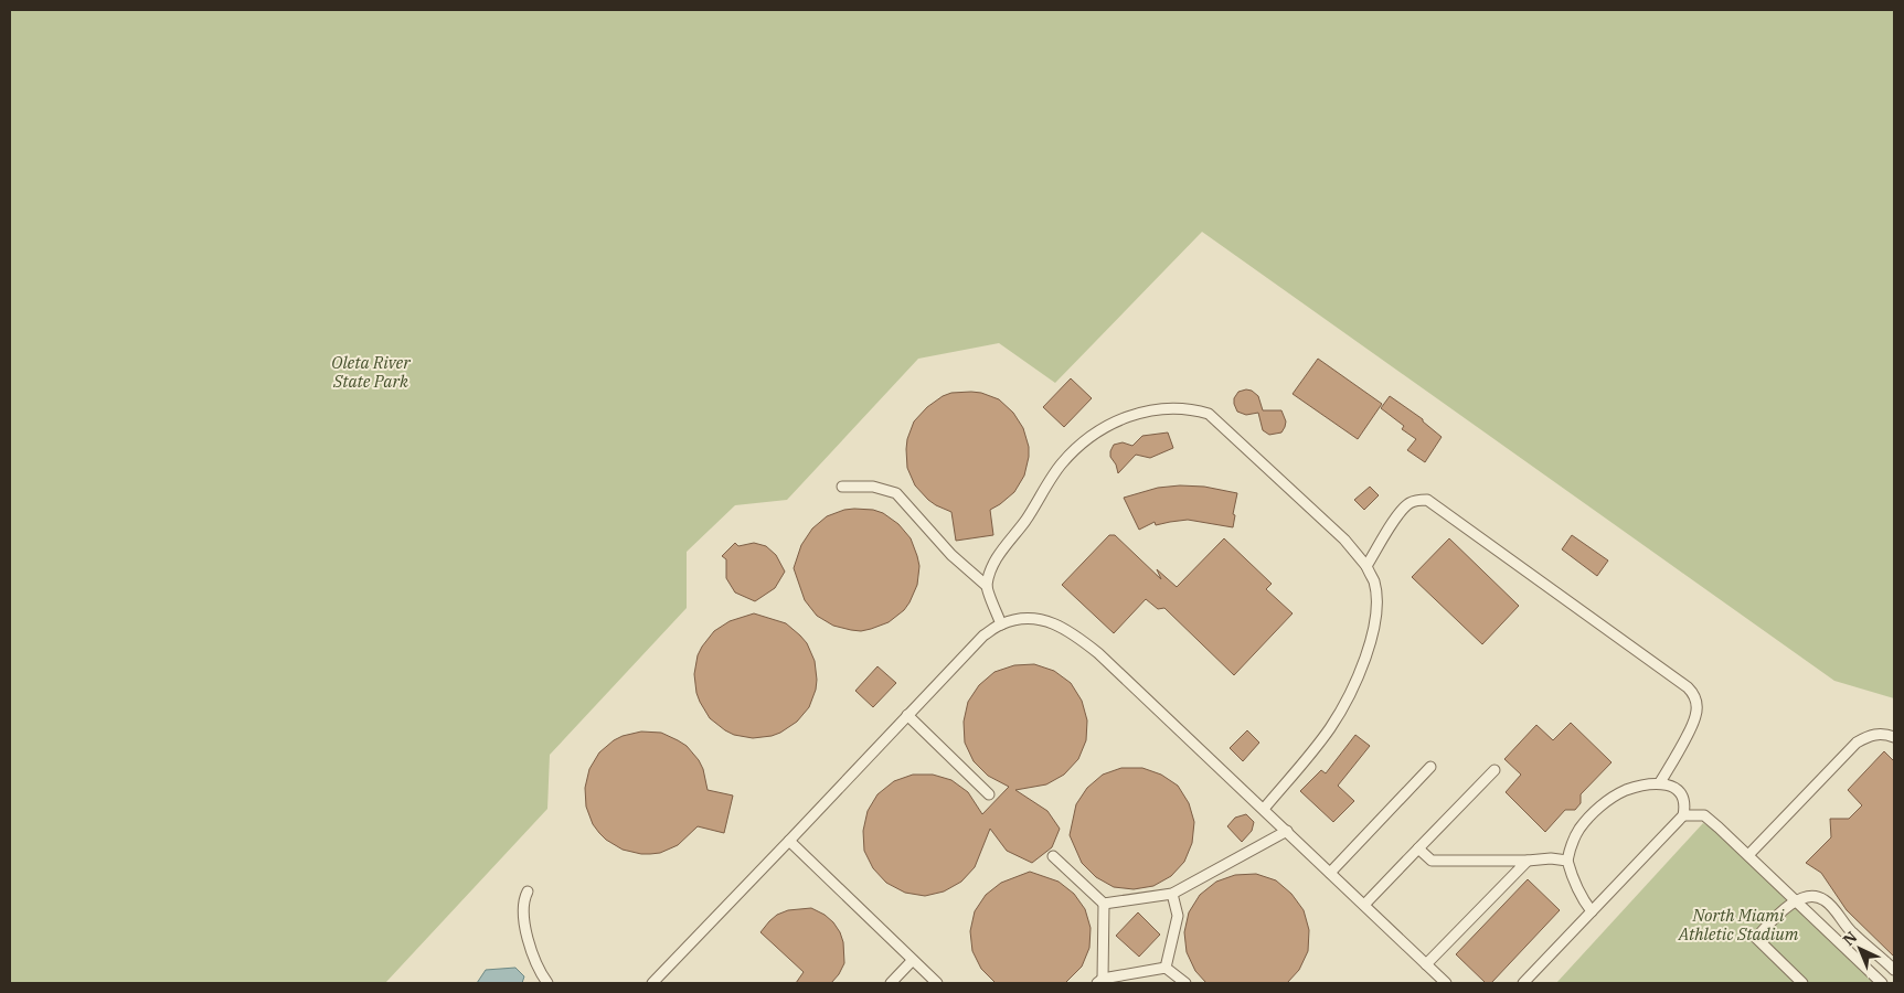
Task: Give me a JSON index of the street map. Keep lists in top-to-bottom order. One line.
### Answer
{"parks":["Oleta River State Park","North Miami Athletic Stadium"],"north":"top left"}
